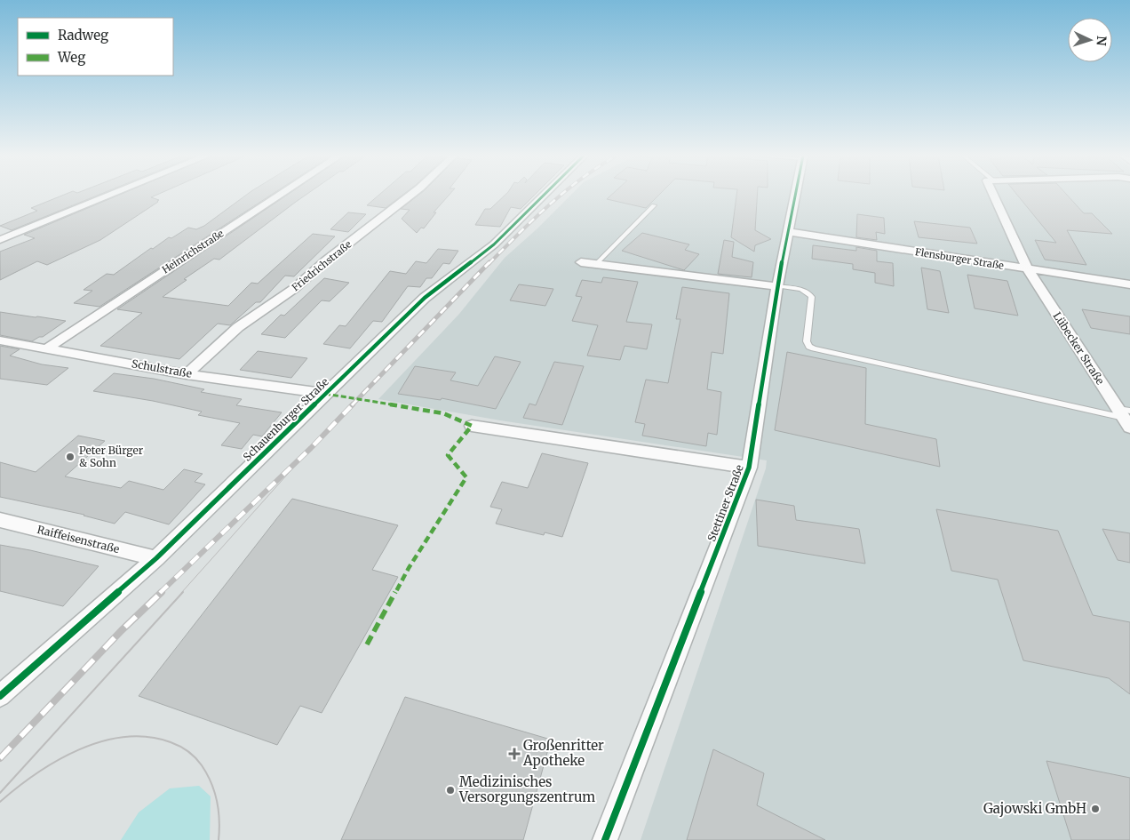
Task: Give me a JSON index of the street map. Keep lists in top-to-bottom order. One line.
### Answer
{"streets":{"street":["Heinrichstraße","Flensburger Straße","Friedrichstraße","Lübecker Straße","Schulstraße","Schauenburger Straße","Stettiner Straße","Raiffeisenstraße"]},"crossings":[["Heinrichstraße","Schulstraße"],["Flensburger Straße","Lübecker Straße"],["Flensburger Straße","Stettiner Straße"],["Friedrichstraße","Schulstraße"],["Schulstraße","Schauenburger Straße"],["Schauenburger Straße","Raiffeisenstraße"]],"places":{"other":["Peter Bürger & Sohn","Medizinisches Versorgungszentrum","Gajowski GmbH"],"health":["Großenritter Apotheke"]},"legend":["Radweg","Weg"],"north":"right"}
